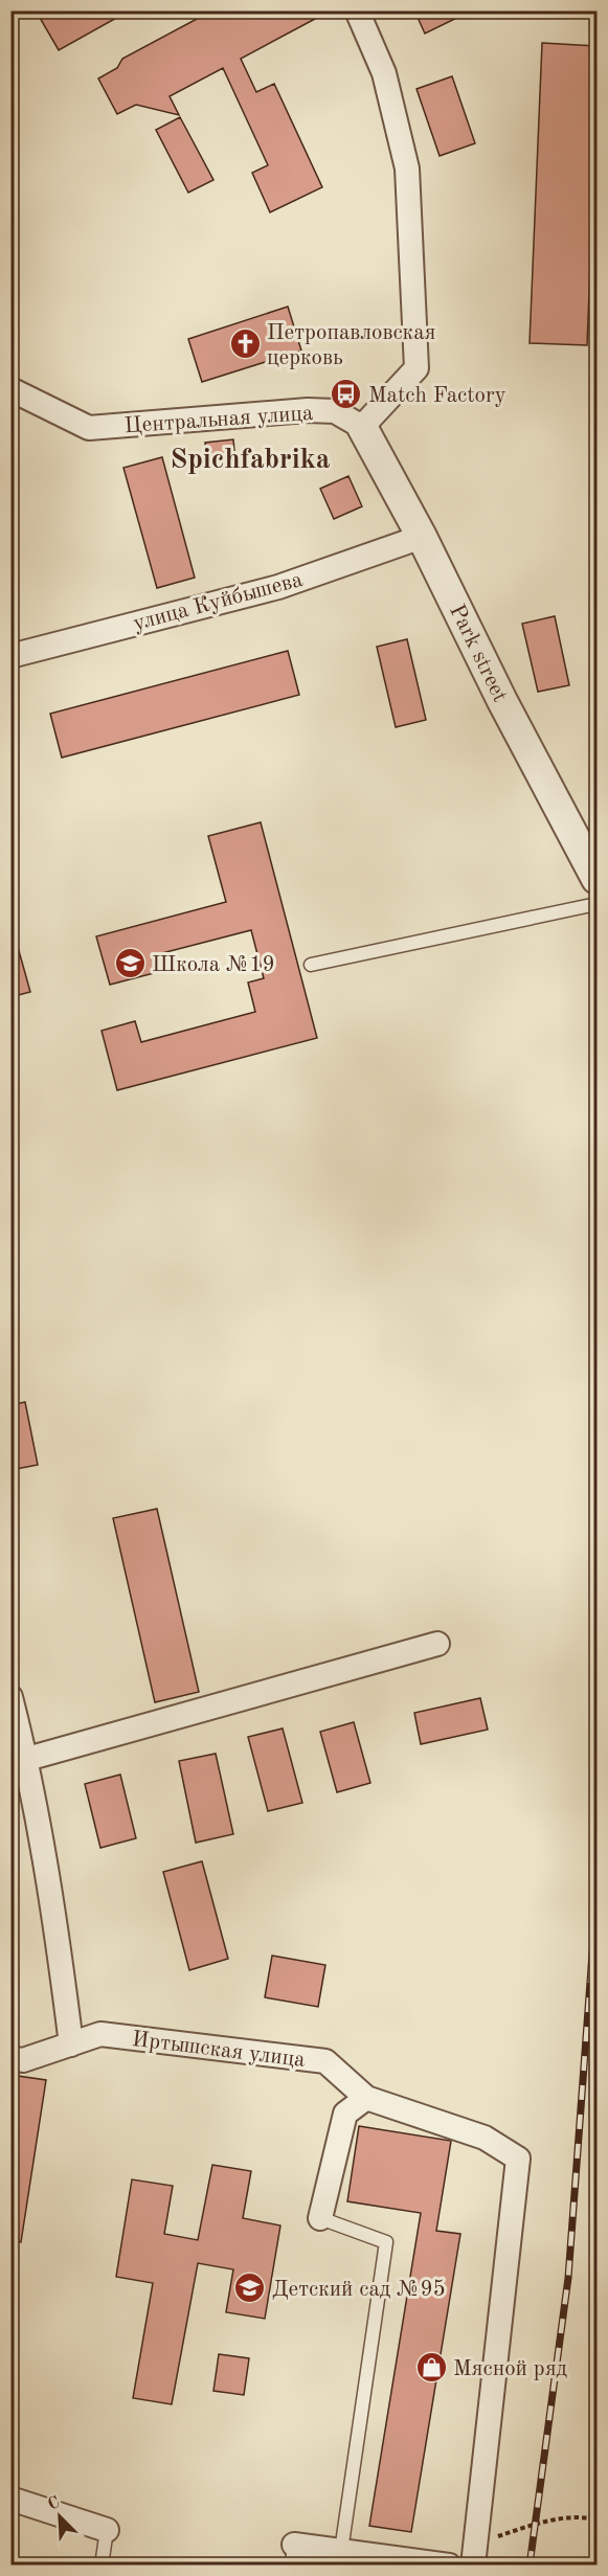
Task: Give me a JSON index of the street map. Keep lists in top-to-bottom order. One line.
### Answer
{"streets":{"street":["Центральная улица","улица Куйбышева","Park street","Иртышская улица"]},"crossings":[["Центральная улица","Park street"],["улица Куйбышева","Park street"]],"districts":["Spichfabrika"],"places":{"church":["Петропавловская церковь"],"bus stop":["Match Factory"],"school or university":["Школа №19","Детский сад №95"],"shop":["Мясной ряд"]},"north":"top left"}
